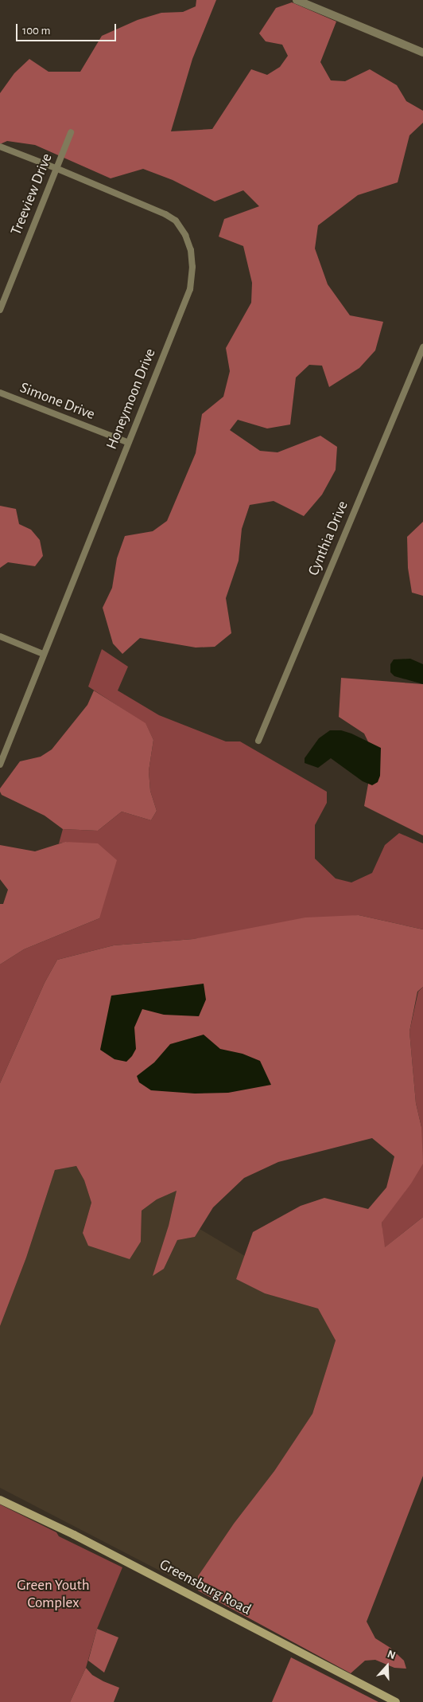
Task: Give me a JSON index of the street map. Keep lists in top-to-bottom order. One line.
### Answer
{"streets":{"main road":["Greensburg Road"],"street":["Treeview Drive","Honeymoon Drive","Simone Drive","Cynthia Drive"]},"crossings":[["Treeview Drive","Honeymoon Drive"],["Honeymoon Drive","Simone Drive"]],"parks":["Green Youth Complex"],"scale_bar":"100 m","north":"top"}
